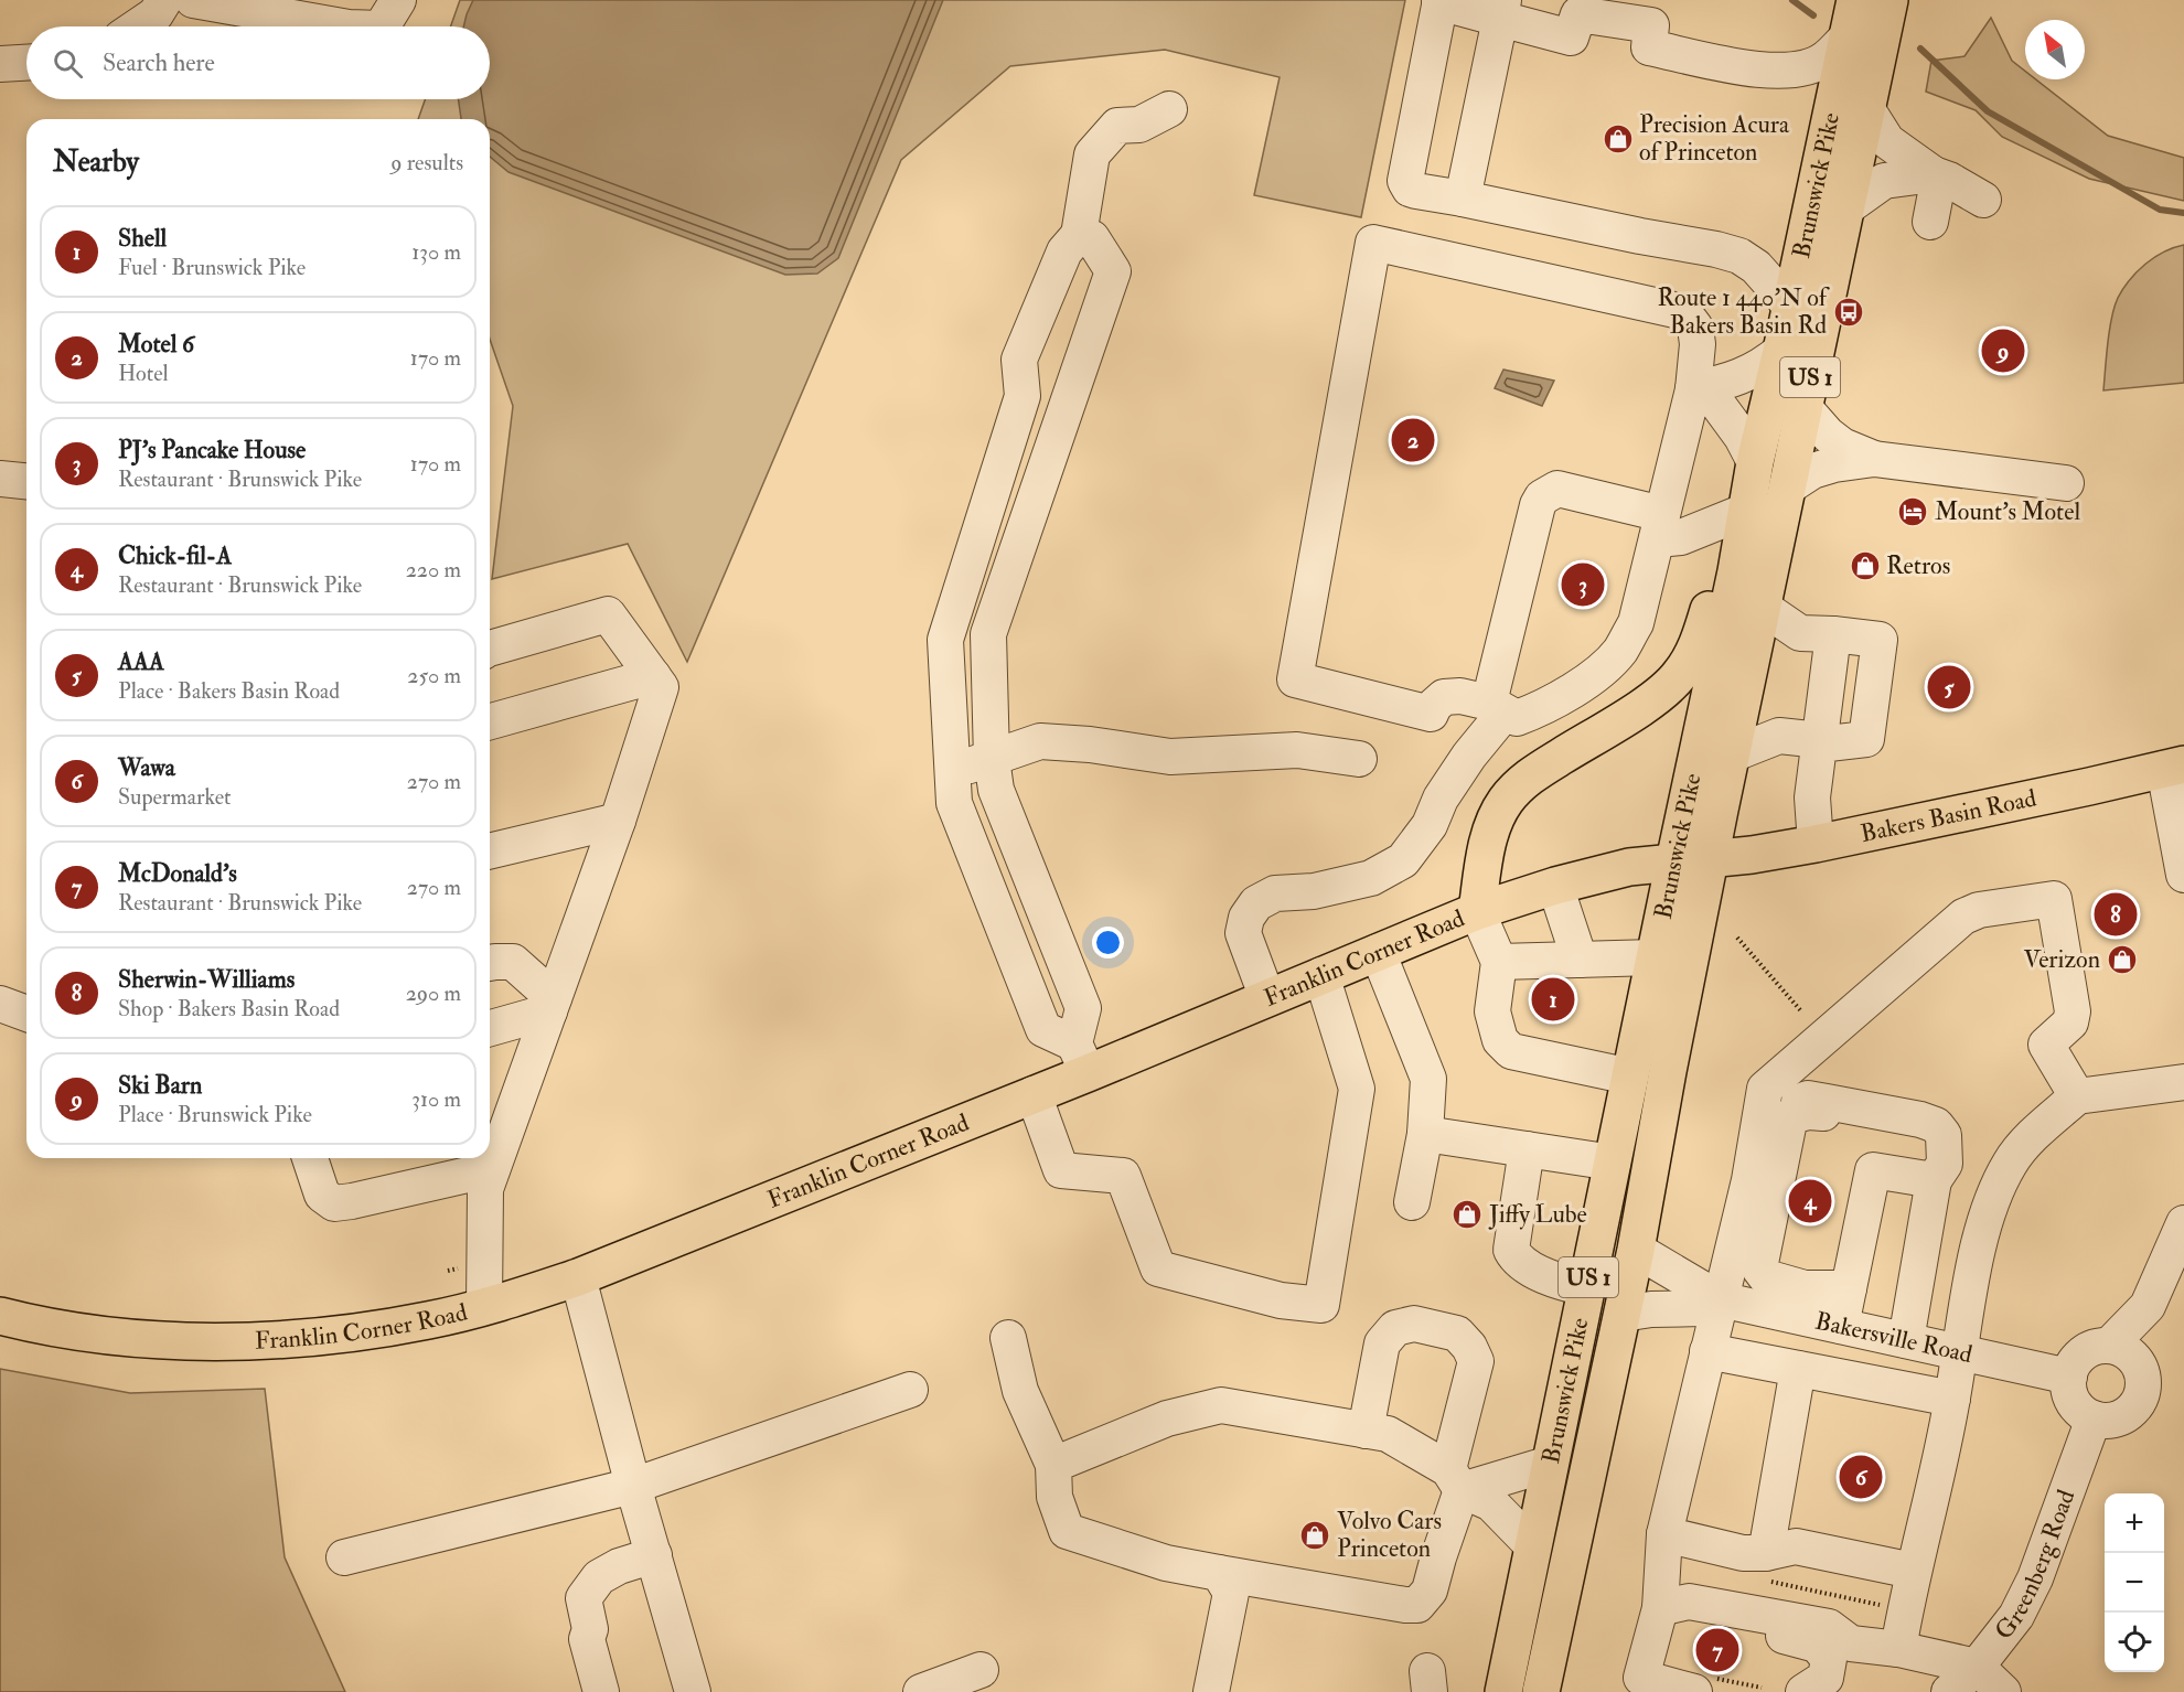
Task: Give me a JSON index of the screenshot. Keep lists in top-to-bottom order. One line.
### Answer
{"streets":{"main road":["Brunswick Pike","US 1","Bakers Basin Road","Franklin Corner Road"],"street":["Bakersville Road","Greenberg Road"]},"crossings":[["Brunswick Pike","Bakers Basin Road"],["Brunswick Pike","Franklin Corner Road"],["Bakers Basin Road","Franklin Corner Road"],["Bakersville Road","Greenberg Road"]],"places":{"shop":["Precision Acura of Princeton","Retros","Verizon","Jiffy Lube","Volvo Cars Princeton"],"bus stop":["Route 1 440'N of Bakers Basin Rd"],"hotel":["Mount's Motel"]},"north":"top left","page":{"search":"Search here","heading":["Nearby","9 results"],"list":[{"mark":"1","name":"Shell","note":"Fuel · Brunswick Pike","value":"130 m"},{"mark":"2","name":"Motel 6","note":"Hotel","value":"170 m"},{"mark":"3","name":"PJ's Pancake House","note":"Restaurant · Brunswick Pike","value":"170 m"},{"mark":"4","name":"Chick-fil-A","note":"Restaurant · Brunswick Pike","value":"220 m"},{"mark":"5","name":"AAA","note":"Place · Bakers Basin Road","value":"250 m"},{"mark":"6","name":"Wawa","note":"Supermarket","value":"270 m"},{"mark":"7","name":"McDonald's","note":"Restaurant · Brunswick Pike","value":"270 m"},{"mark":"8","name":"Sherwin-Williams","note":"Shop · Bakers Basin Road","value":"290 m"},{"mark":"9","name":"Ski Barn","note":"Place · Brunswick Pike","value":"310 m"}],"pins":["9","2","3","5","8","1","4","6","7"],"map_buttons":["+","−"]}}
